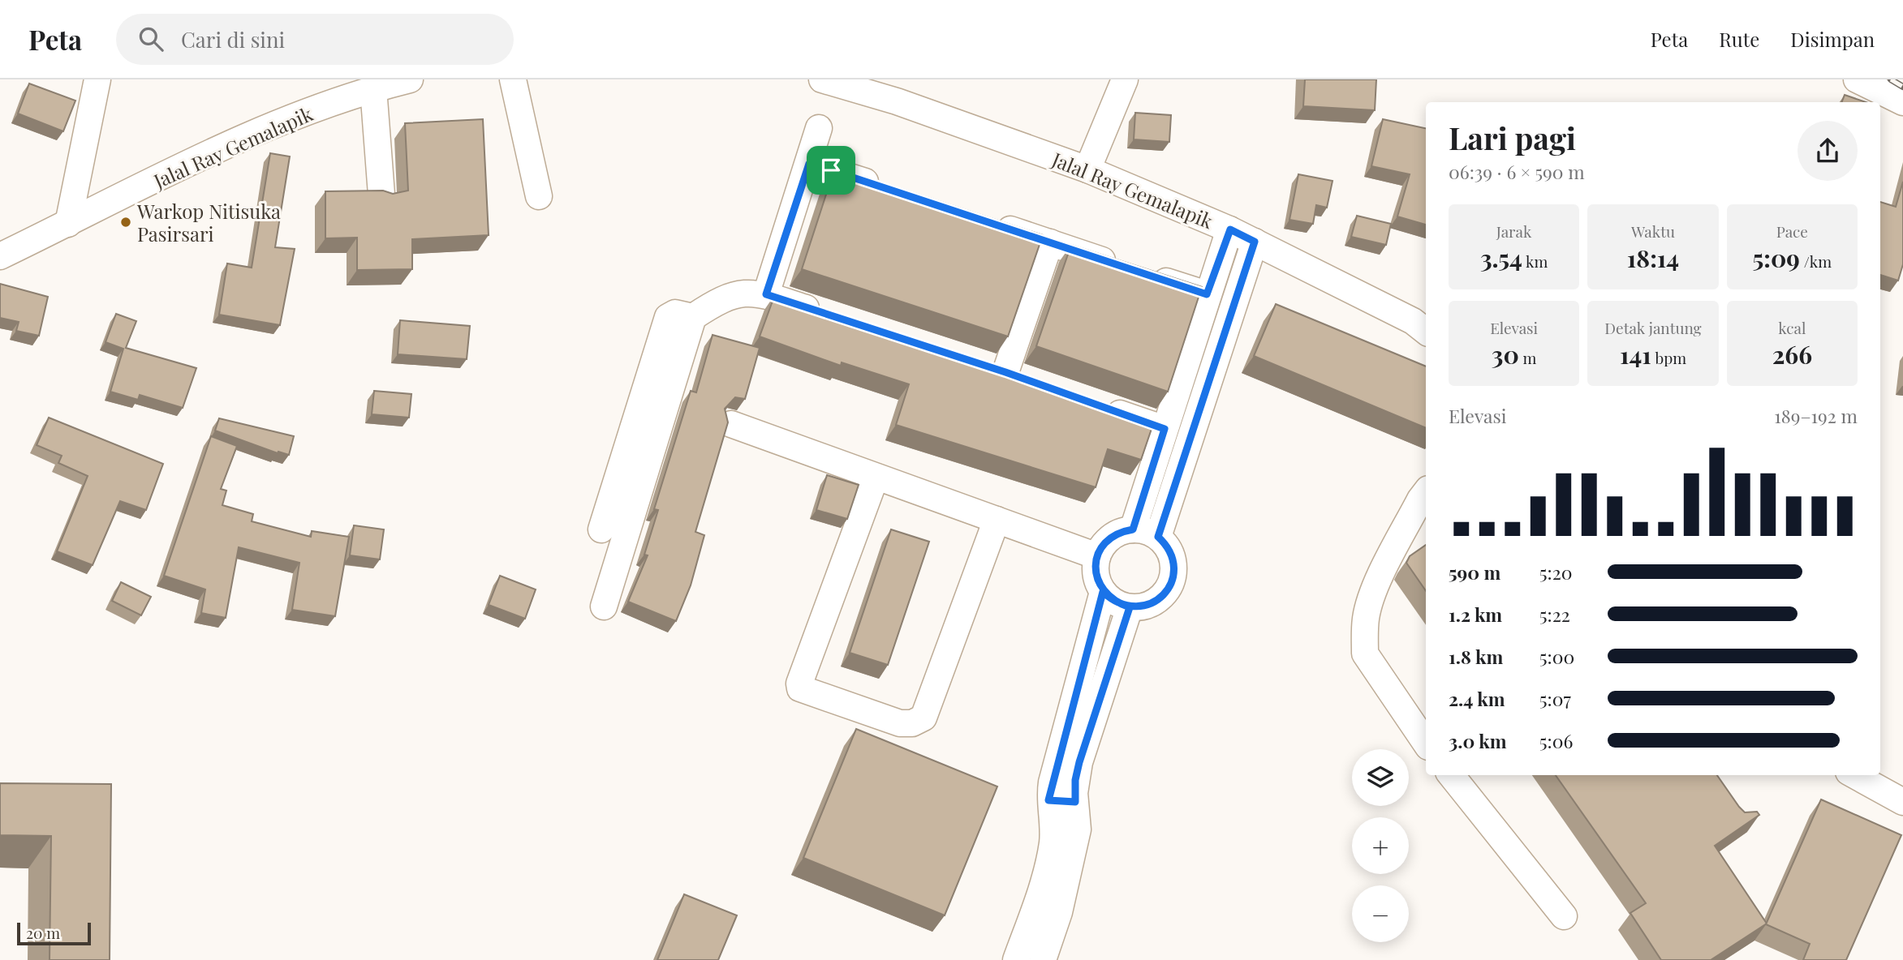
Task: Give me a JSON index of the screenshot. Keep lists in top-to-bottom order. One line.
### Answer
{"streets":{"street":["Jalal Ray Gemalapik"]},"places":["Warkop Nitisuka Pasirsari"],"scale_bar":"20 m","page":{"header":"Peta","search":"Cari di sini","nav":["Peta","Rute","Disimpan"],"heading":["Lari pagi","06:39 · 6 × 590 m"],"stats":[["Jarak","3.54 km"],["Waktu","18:14"],["Pace","5:09 /km"],["Elevasi","30 m"],["Detak jantung","141 bpm"],["kcal","266"]],"chart":["Elevasi","189–192 m"],"list":[{"name":"590 m","note":"5:20"},{"name":"1.2 km","note":"5:22"},{"name":"1.8 km","note":"5:00"},{"name":"2.4 km","note":"5:07"},{"name":"3.0 km","note":"5:06"}],"map_buttons":["+","−"],"scale":"20 m"}}
